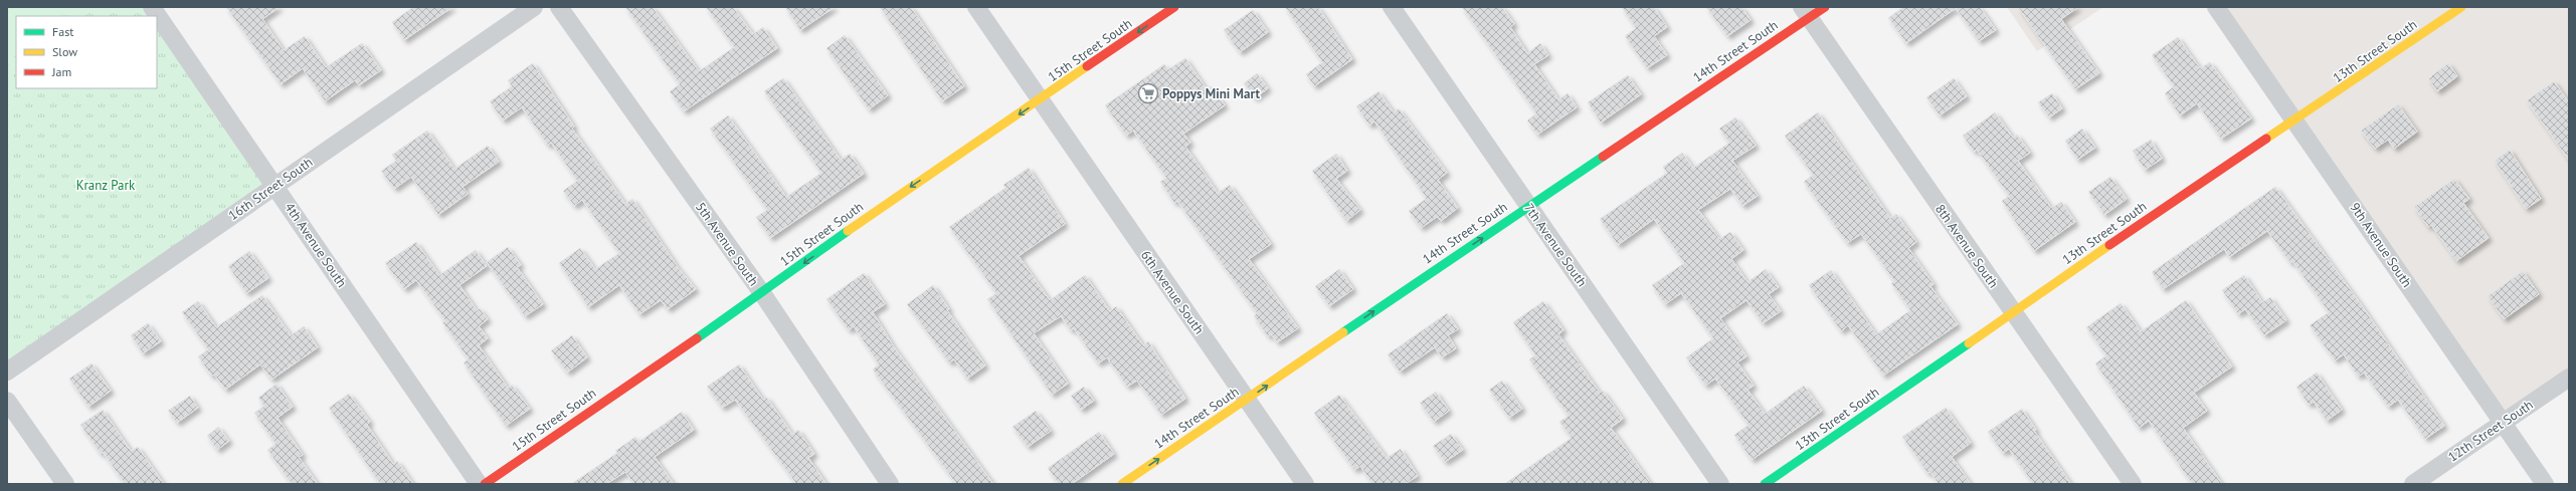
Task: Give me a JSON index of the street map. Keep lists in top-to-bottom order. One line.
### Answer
{"streets":{"main road":["15th Street South","14th Street South","13th Street South"],"street":["16th Street South","5th Avenue South","4th Avenue South","7th Avenue South","9th Avenue South","8th Avenue South","6th Avenue South","12th Street South"]},"crossings":[["15th Street South","5th Avenue South"],["15th Street South","6th Avenue South"],["14th Street South","7th Avenue South"],["14th Street South","8th Avenue South"],["14th Street South","6th Avenue South"],["13th Street South","9th Avenue South"],["13th Street South","8th Avenue South"],["16th Street South","4th Avenue South"],["9th Avenue South","12th Street South"]],"one_way":["15th Street South","14th Street South"],"parks":["Kranz Park"],"places":{"supermarket":["Poppys Mini Mart"]},"legend":["Fast","Slow","Jam"]}
